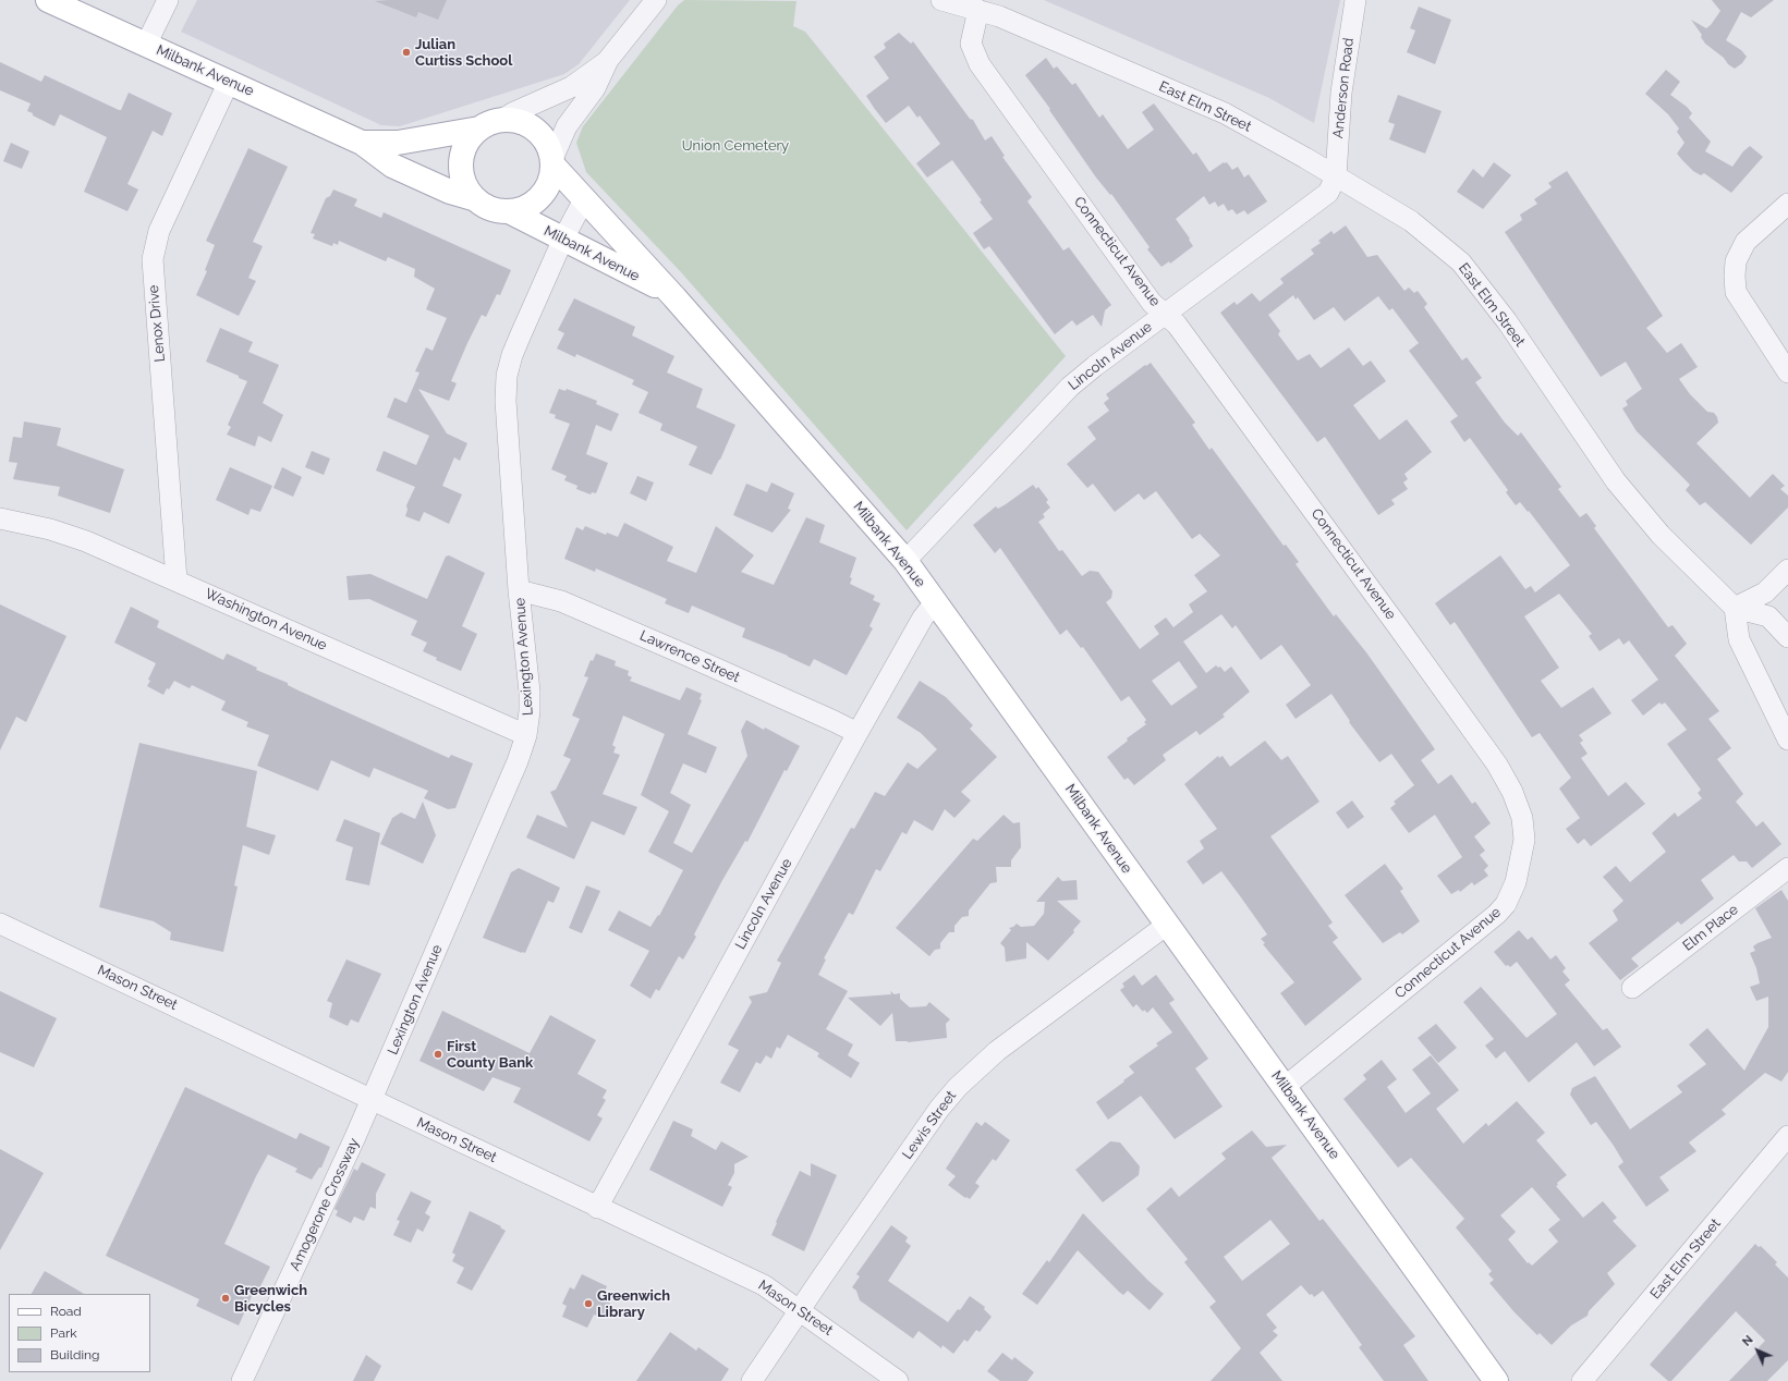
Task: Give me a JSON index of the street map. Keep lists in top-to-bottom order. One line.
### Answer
{"streets":{"main road":["Milbank Avenue"],"street":["Anderson Road","East Elm Street","Connecticut Avenue","Lenox Drive","Lincoln Avenue","Washington Avenue","Lexington Avenue","Lawrence Street","Elm Place","Mason Street","Lewis Street","Amogerone Crossway"]},"crossings":[["Milbank Avenue","Connecticut Avenue"],["Milbank Avenue","Lenox Drive"],["Milbank Avenue","Lincoln Avenue"],["Milbank Avenue","Lexington Avenue"],["Milbank Avenue","Lewis Street"],["Anderson Road","East Elm Street"],["Anderson Road","Lincoln Avenue"],["East Elm Street","Connecticut Avenue"],["East Elm Street","Lincoln Avenue"],["Connecticut Avenue","Lincoln Avenue"],["Lenox Drive","Washington Avenue"],["Lincoln Avenue","Lawrence Street"],["Lincoln Avenue","Mason Street"],["Washington Avenue","Lexington Avenue"],["Lexington Avenue","Lawrence Street"],["Lexington Avenue","Mason Street"],["Lexington Avenue","Amogerone Crossway"],["Mason Street","Lewis Street"],["Mason Street","Amogerone Crossway"]],"parks":["Union Cemetery"],"places":["Julian Curtiss School","First County Bank","Greenwich Bicycles","Greenwich Library"],"legend":["Road","Park","Building"],"north":"top left"}
